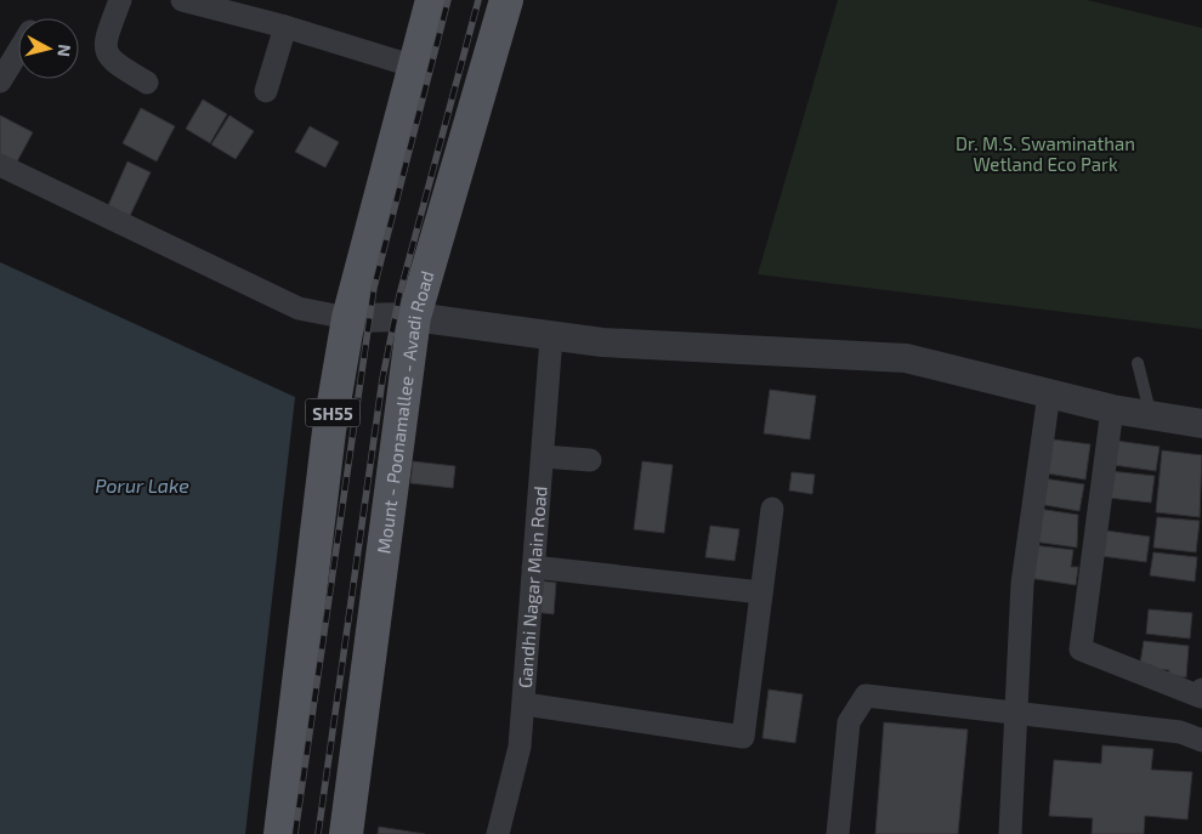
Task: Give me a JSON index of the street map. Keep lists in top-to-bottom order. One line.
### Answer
{"streets":{"main road":["SH55","Mount - Poonamallee - Avadi Road"],"street":["Gandhi Nagar Main Road"]},"water":["Porur Lake"],"parks":["Dr. M.S. Swaminathan Wetland Eco Park"],"north":"right"}
